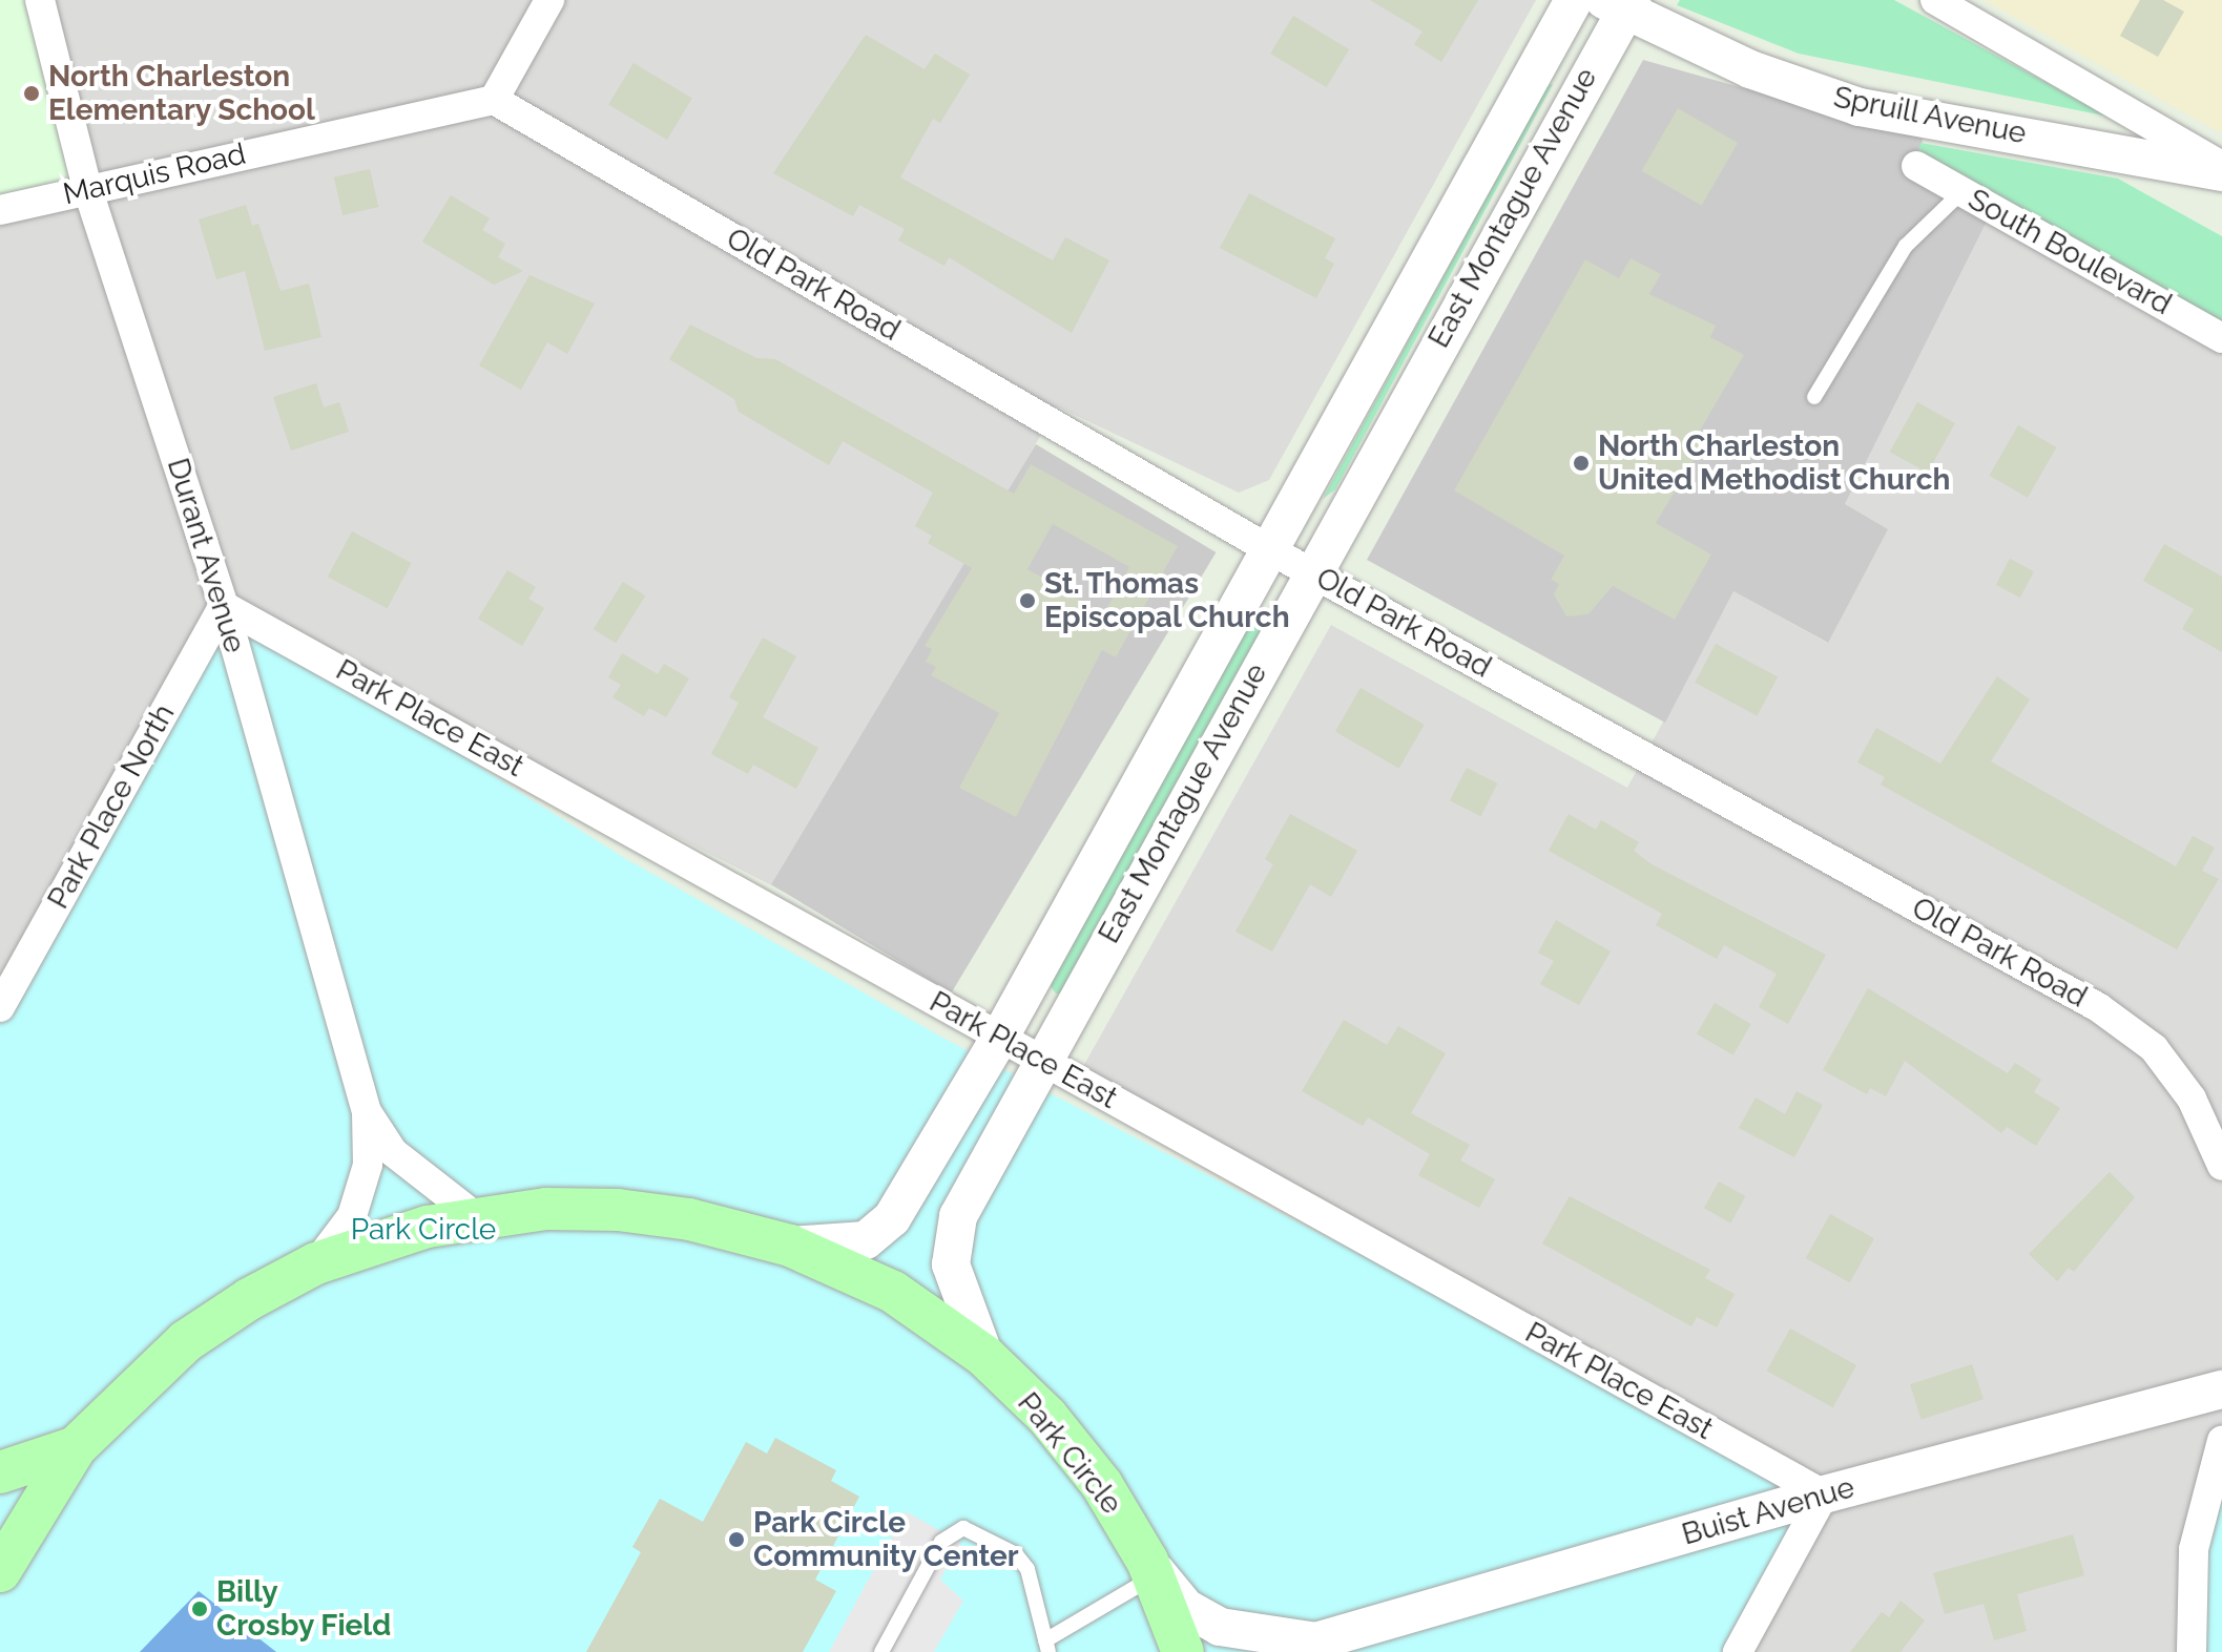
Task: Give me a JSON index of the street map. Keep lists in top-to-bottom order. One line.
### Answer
{"streets":{"main road":["Park Circle"],"street":["Spruill Avenue","Marquis Road","East Montague Avenue","South Boulevard","Old Park Road","Durant Avenue","Park Place East","Park Place North","Buist Avenue"]},"crossings":[["Spruill Avenue","East Montague Avenue"],["Marquis Road","Old Park Road"],["Marquis Road","Durant Avenue"],["East Montague Avenue","Old Park Road"],["East Montague Avenue","Park Place East"],["East Montague Avenue","Park Circle"],["Durant Avenue","Park Place East"],["Durant Avenue","Park Place North"],["Durant Avenue","Park Circle"],["Park Place East","Park Place North"],["Park Place East","Buist Avenue"],["Park Circle","Buist Avenue"]],"parks":["Park Circle"],"places":["North Charleston Elementary School","North Charleston United Methodist Church","St. Thomas Episcopal Church","Park Circle Community Center","Billy Crosby Field"]}
